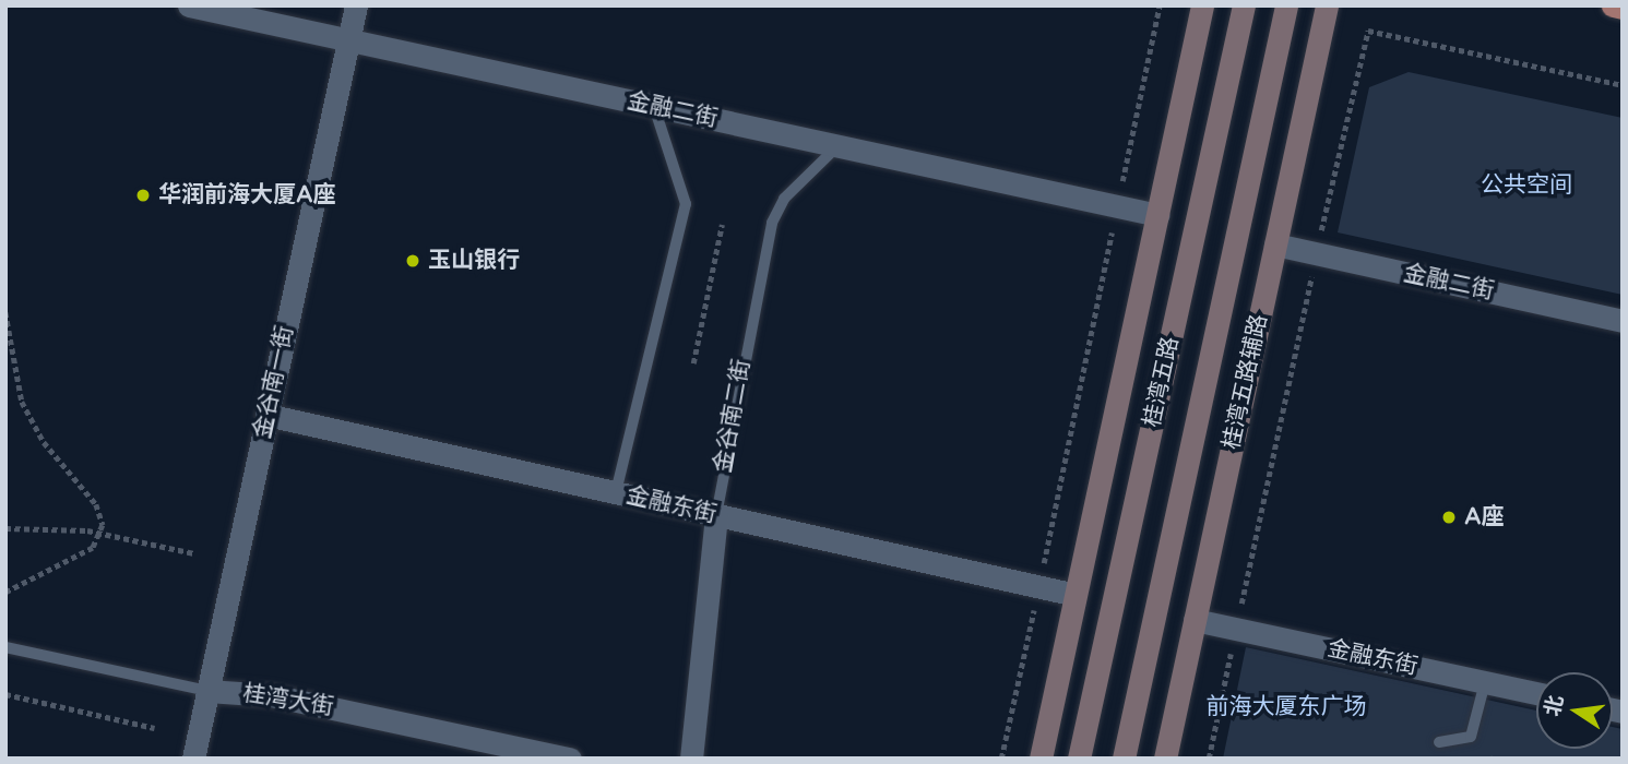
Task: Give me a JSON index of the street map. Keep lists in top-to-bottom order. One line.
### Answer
{"streets":{"street":["金融二街","金谷南一街","桂湾五路","桂湾五路辅路","金谷南二街","金融东街","桂湾大街"]},"crossings":[["金融二街","金谷南一街"],["金融二街","桂湾五路辅路"],["金融二街","金谷南二街"],["金谷南一街","金融东街"],["金谷南一街","桂湾大街"],["桂湾五路辅路","金融东街"],["金谷南二街","金融东街"]],"parks":["公共空间","前海大厦东广场"],"places":["华润前海大厦A座","玉山银行","A座"],"north":"left"}
